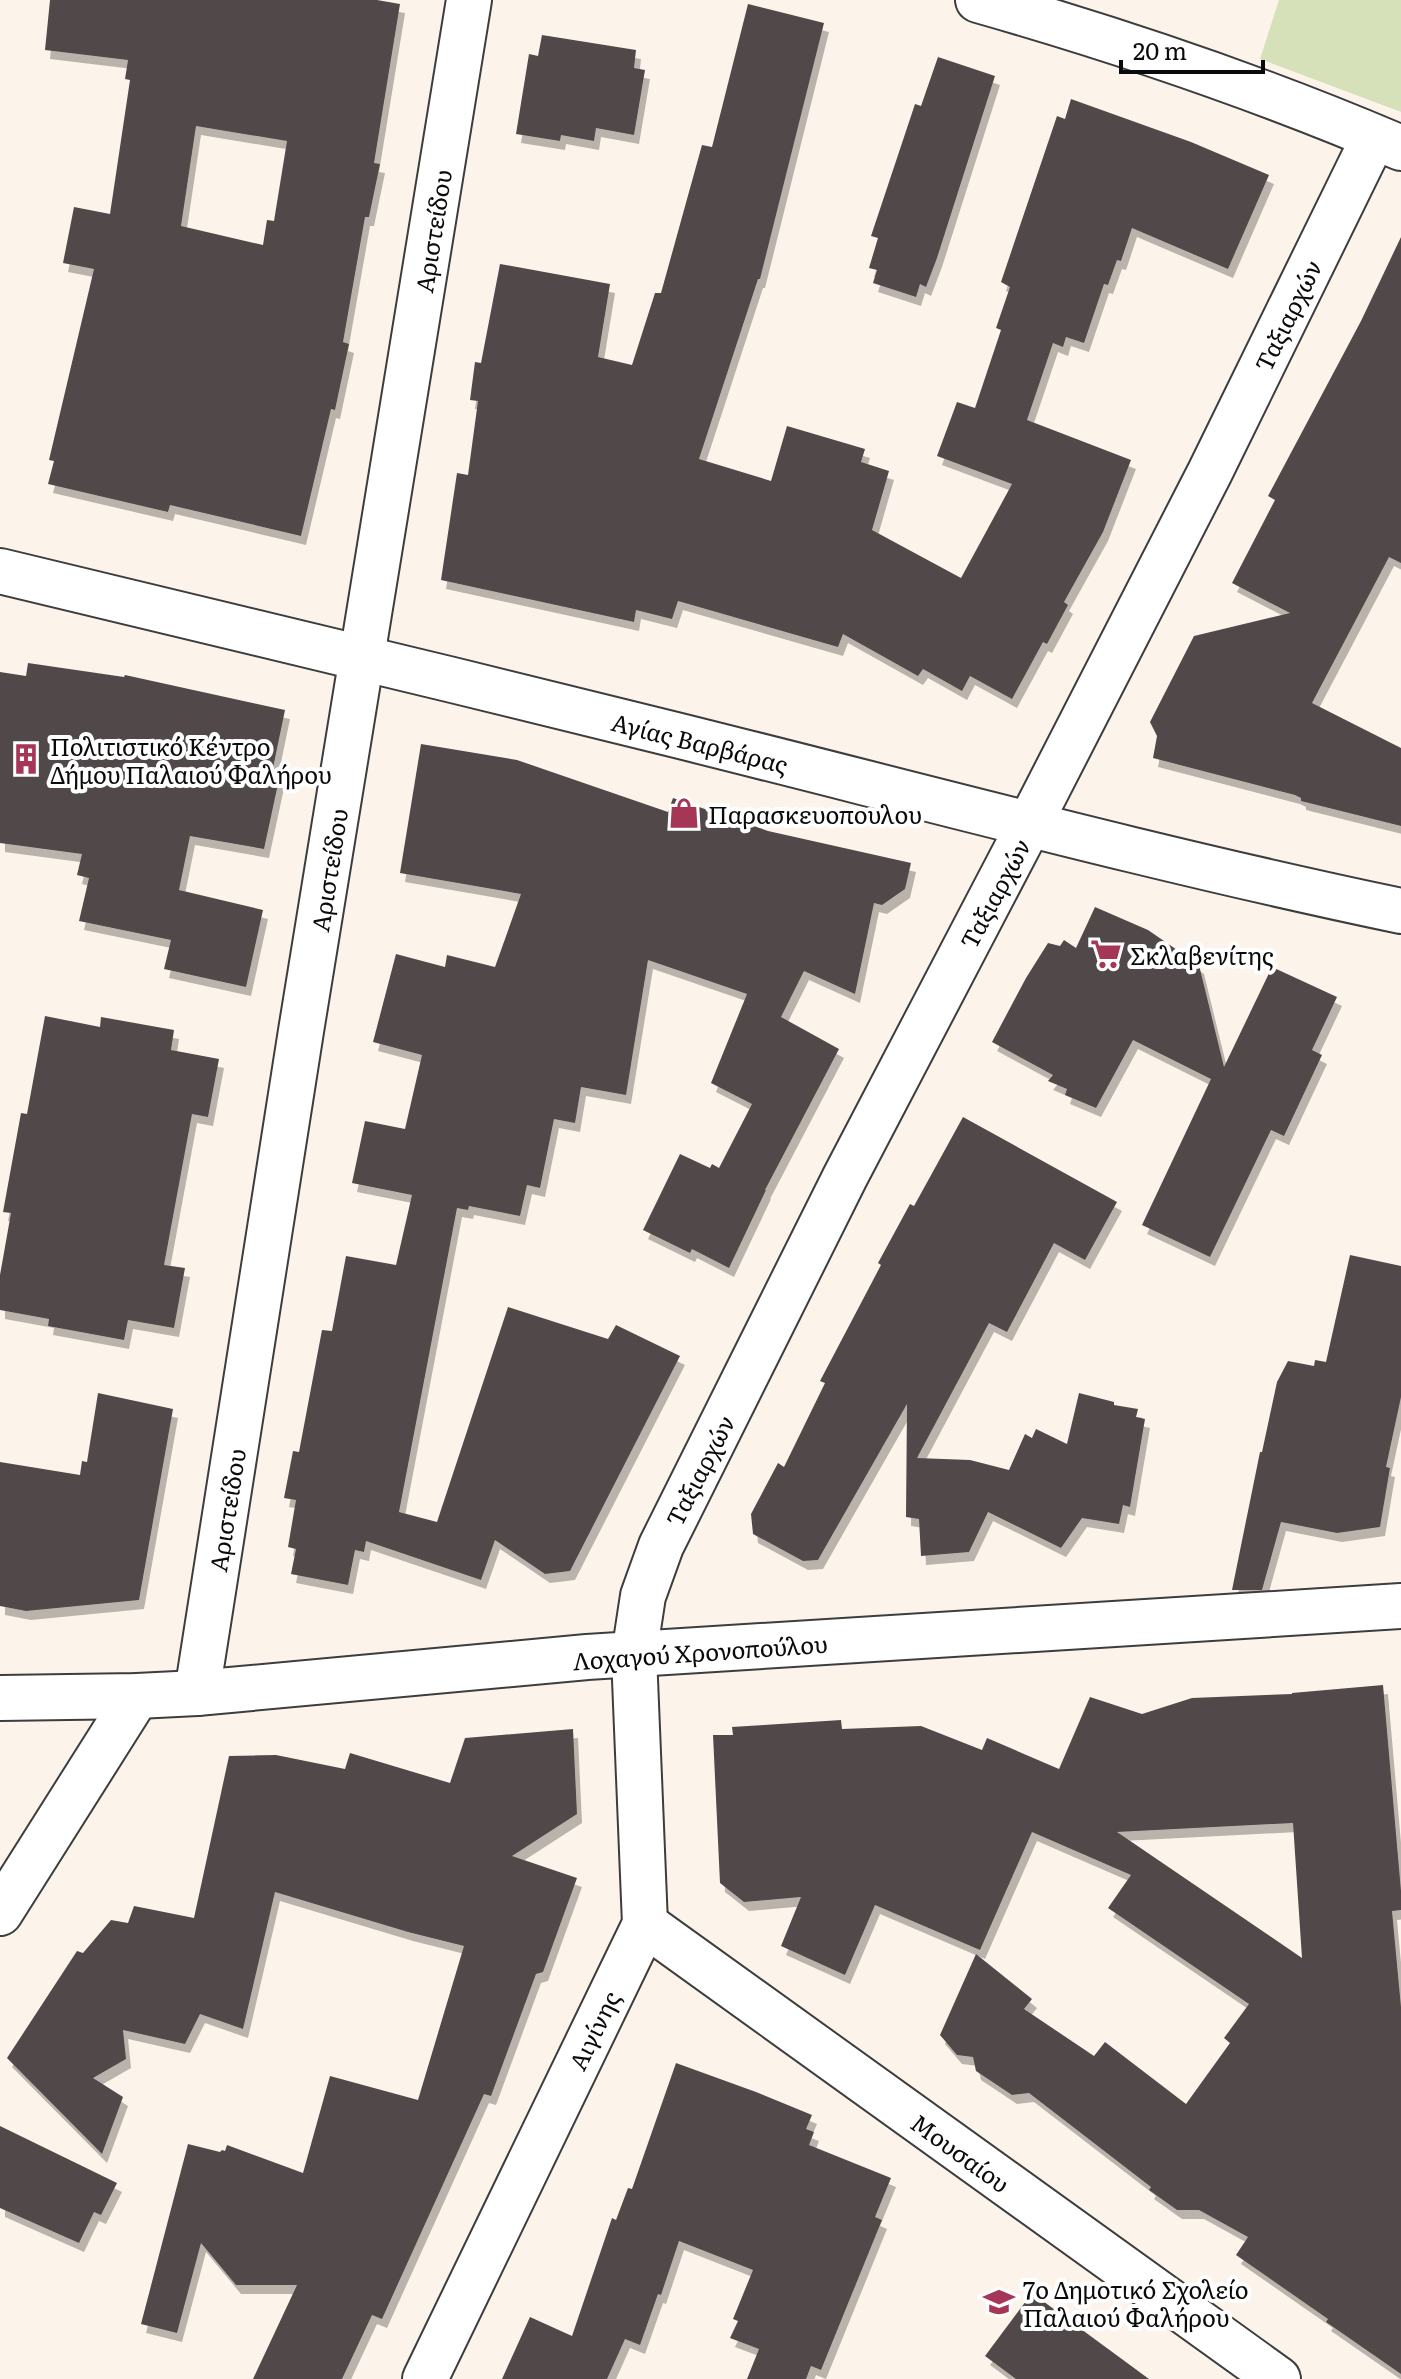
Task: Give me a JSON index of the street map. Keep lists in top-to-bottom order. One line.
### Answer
{"streets":{"street":["Αριστείδου","Ταξιαρχών","Αγίας Βαρβάρας","Λοχαγού Χρονοπούλου","Αιγίνης","Μουσαίου"]},"crossings":[["Αριστείδου","Αγίας Βαρβάρας"],["Αριστείδου","Λοχαγού Χρονοπούλου"],["Ταξιαρχών","Αγίας Βαρβάρας"],["Ταξιαρχών","Λοχαγού Χρονοπούλου"],["Ταξιαρχών","Αιγίνης"],["Λοχαγού Χρονοπούλου","Αιγίνης"],["Αιγίνης","Μουσαίου"]],"places":{"building":["Πολιτιστικό Κέντρο Δήμου Παλαιού Φαλήρου"],"shop":["Παρασκευοπουλου"],"supermarket":["Σκλαβενίτης"],"school or university":["7ο Δημοτικό Σχολείο Παλαιού Φαλήρου"]},"scale_bar":"20 m"}
